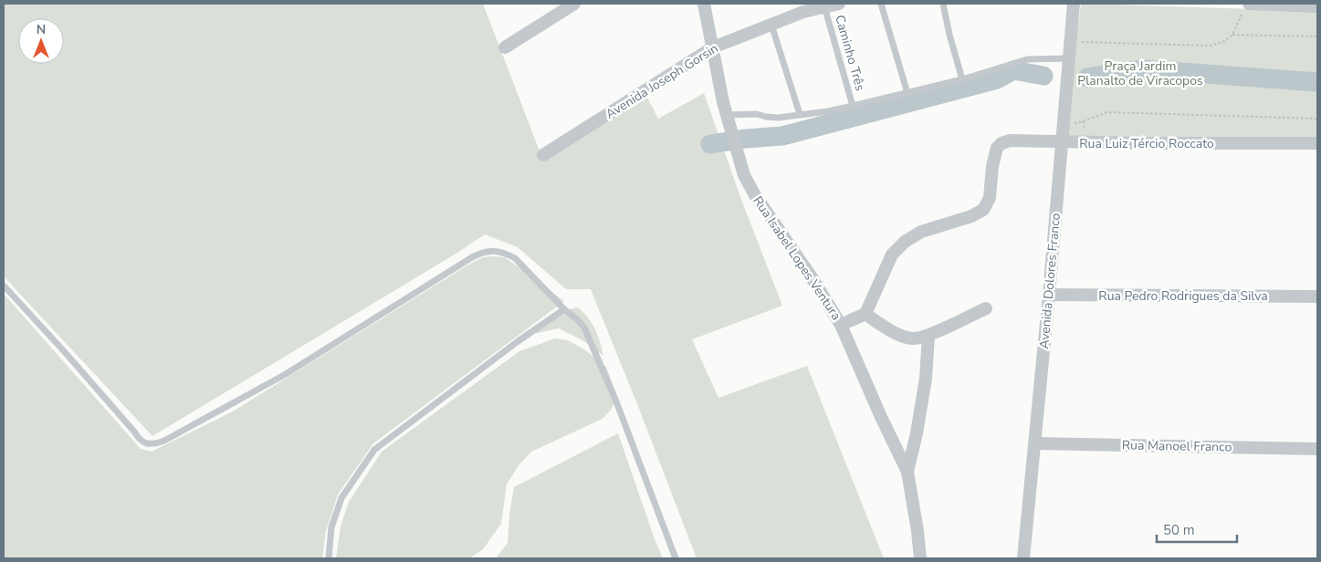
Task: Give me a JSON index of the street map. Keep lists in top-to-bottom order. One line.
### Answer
{"streets":{"street":["Avenida Joseph Gorsin","Rua Luiz Tércio Roccato","Rua Isabel Lopes Ventura","Avenida Dolores Franco","Rua Pedro Rodrigues da Silva","Rua Manoel Franco"],"lane":["Caminho Três"]},"crossings":[["Caminho Três","Avenida Joseph Gorsin"],["Avenida Joseph Gorsin","Rua Isabel Lopes Ventura"],["Rua Luiz Tércio Roccato","Avenida Dolores Franco"],["Avenida Dolores Franco","Rua Pedro Rodrigues da Silva"],["Avenida Dolores Franco","Rua Manoel Franco"]],"parks":["Praça Jardim Planalto de Viracopos"],"scale_bar":"50 m","north":"top"}
